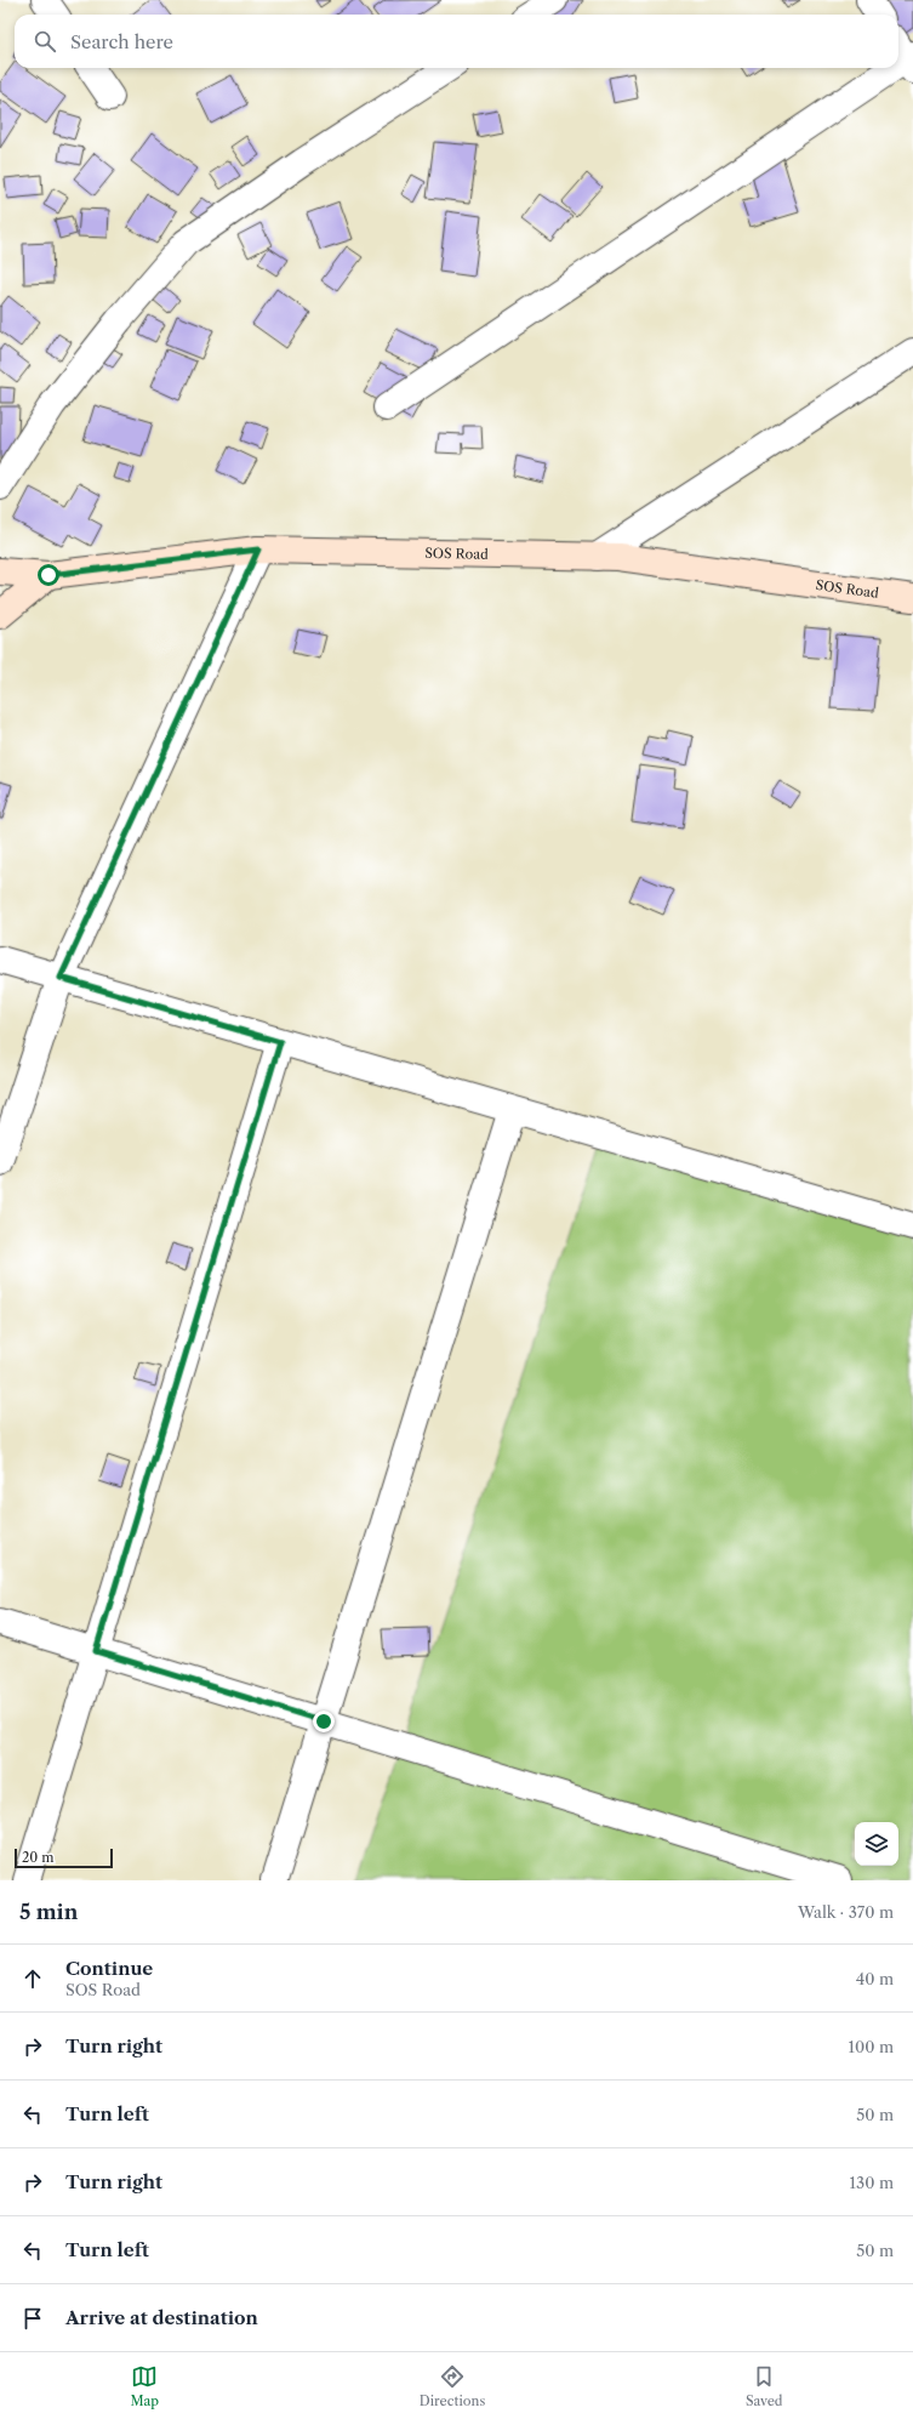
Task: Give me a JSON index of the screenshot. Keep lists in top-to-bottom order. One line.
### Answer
{"streets":{"street":["SOS Road"]},"scale_bar":"20 m","page":{"search":"Search here","scale":"20 m","heading":["5 min","Walk · 370 m"],"list":[["Continue","SOS Road","40 m"],["Turn right","100 m"],["Turn left","50 m"],["Turn right","130 m"],["Turn left","50 m"],"Arrive at destination"],"nav":["Map","Directions","Saved"]}}
